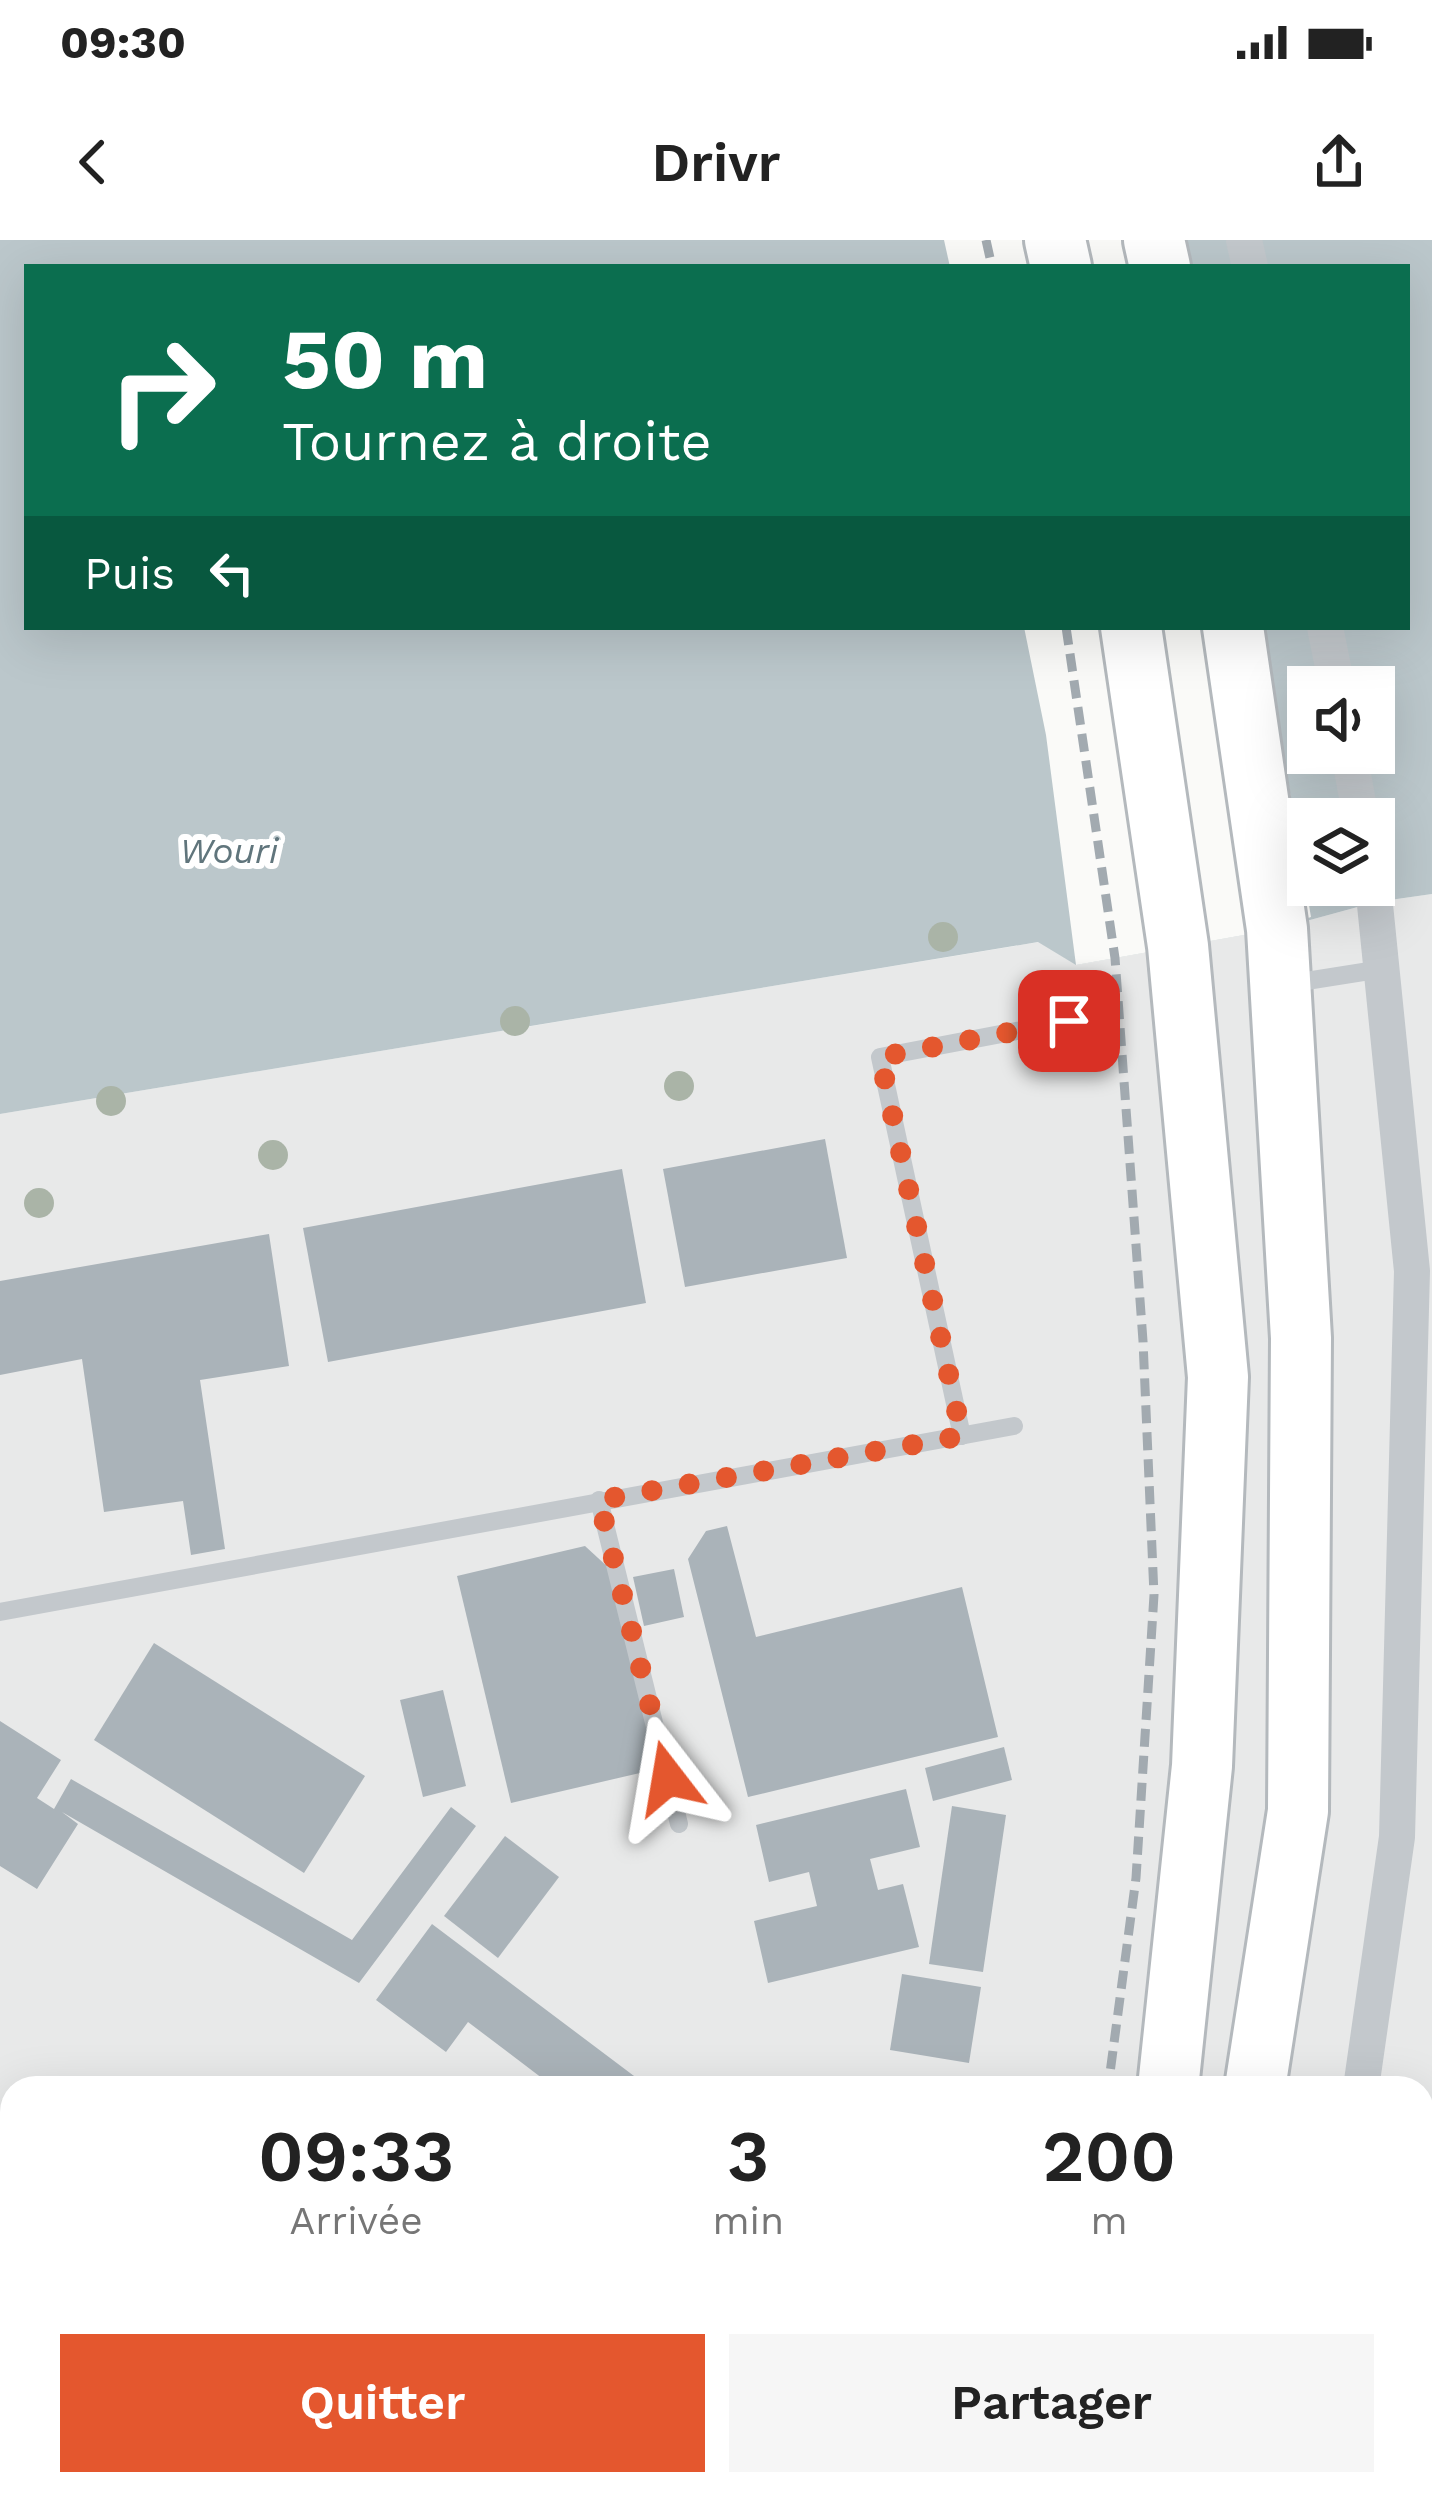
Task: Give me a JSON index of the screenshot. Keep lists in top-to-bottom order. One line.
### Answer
{"water":["Wouri"],"page":{"status":"09:30","header":"Drivr","turn":["50 m","Tournez à droite"],"then":"Puis","eta":["09:33","Arrivée","3","min","200","m"],"buttons":["Quitter","Partager"]}}
